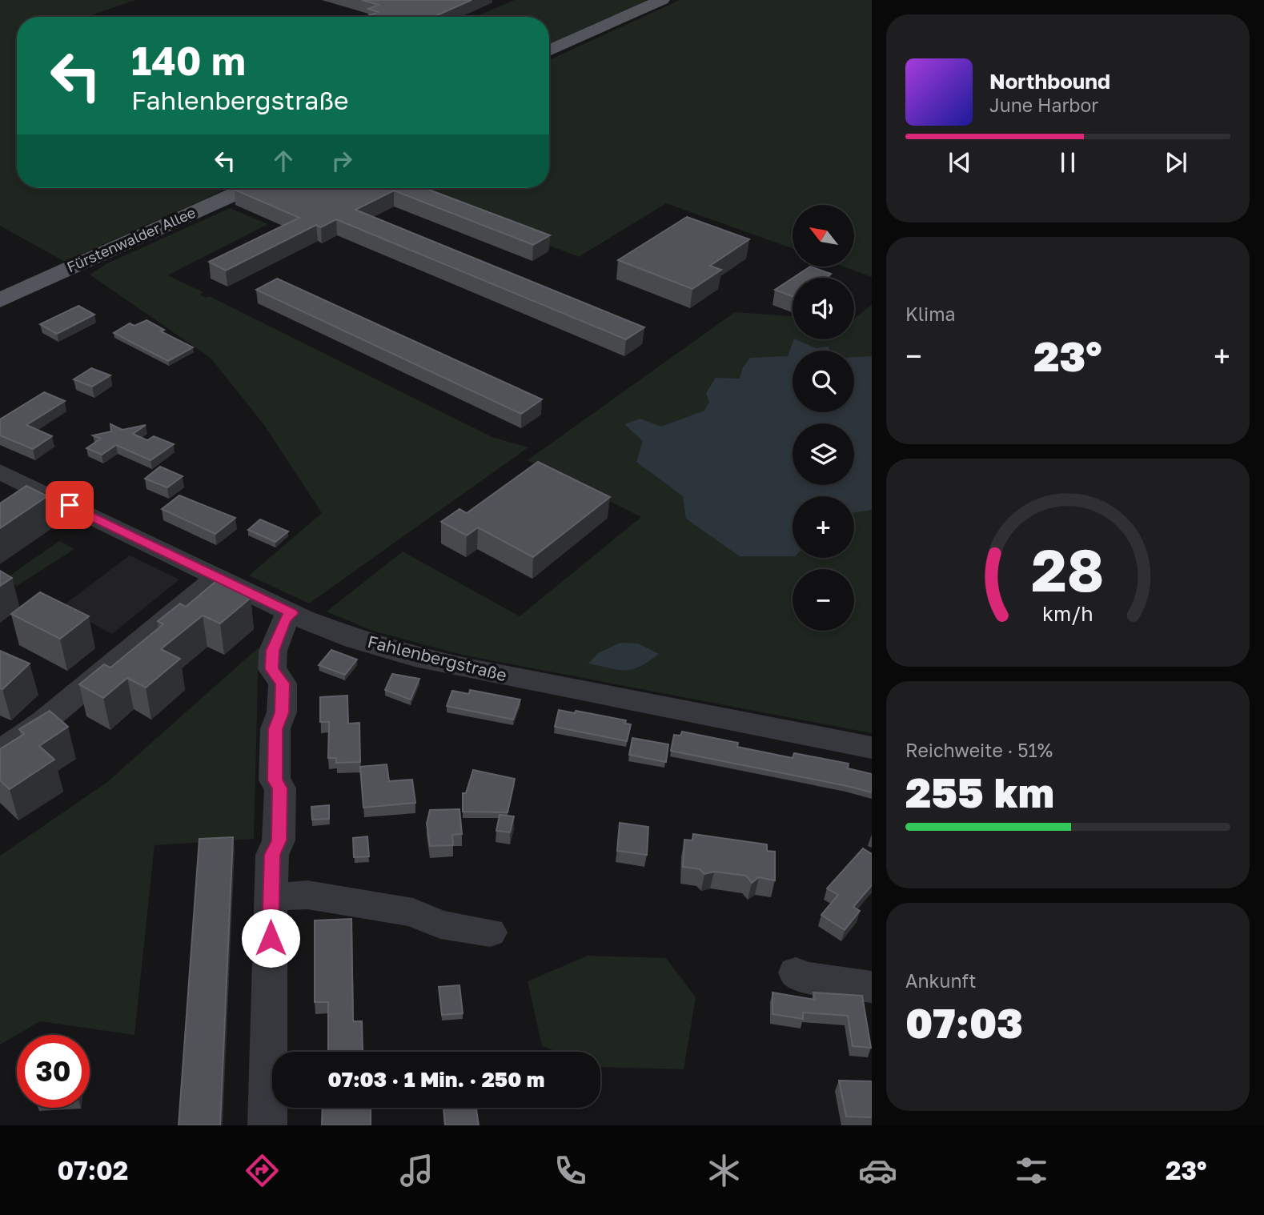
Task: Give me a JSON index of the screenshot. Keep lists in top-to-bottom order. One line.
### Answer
{"streets":{"main road":["Fürstenwalder Allee"],"street":["Fahlenbergstraße"]},"north":"top left","page":{"turn":["140 m","Fahlenbergstraße"],"song":["Northbound","June Harbor"],"map_buttons":["+","−"],"tile":["Klima",["Reichweite · 51%","255 km"],["Ankunft","07:03"]],"heat":["−","23°","+"],"limit":"30","trip":"07:03 · 1 Min. · 250 m","tabs":["07:02","23°"],"gauge":["28","km/h"]}}
